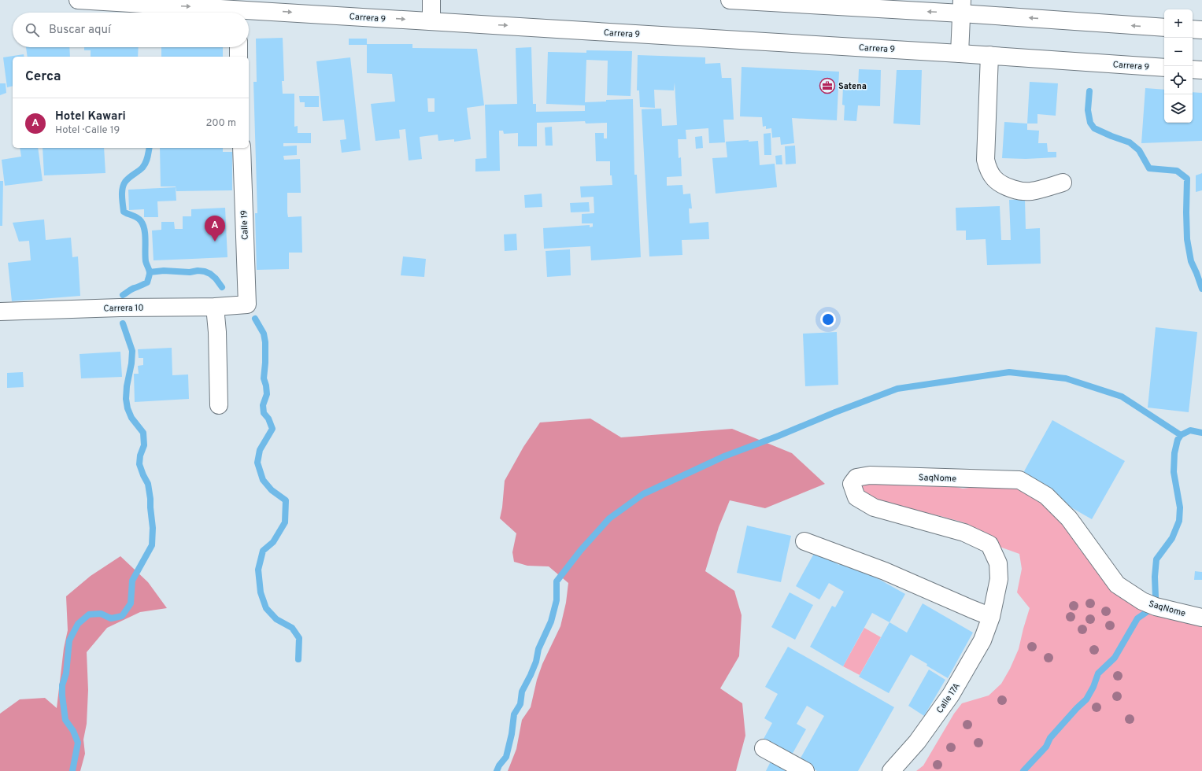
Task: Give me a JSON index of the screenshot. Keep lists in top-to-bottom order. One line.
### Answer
{"streets":{"main road":["Carrera 9","Calle 19","Carrera 10","SaqNome","Calle 17A"]},"crossings":[["Calle 19","Carrera 10"],["SaqNome","Calle 17A"]],"one_way":["Carrera 9"],"places":{"office":["Satena"]},"page":{"map_buttons":["+","−"],"search":"Buscar aquí","heading":"Cerca","list":[{"mark":"A","name":"Hotel Kawari","note":"Hotel · Calle 19","value":"200 m"}],"pins":"A"}}
